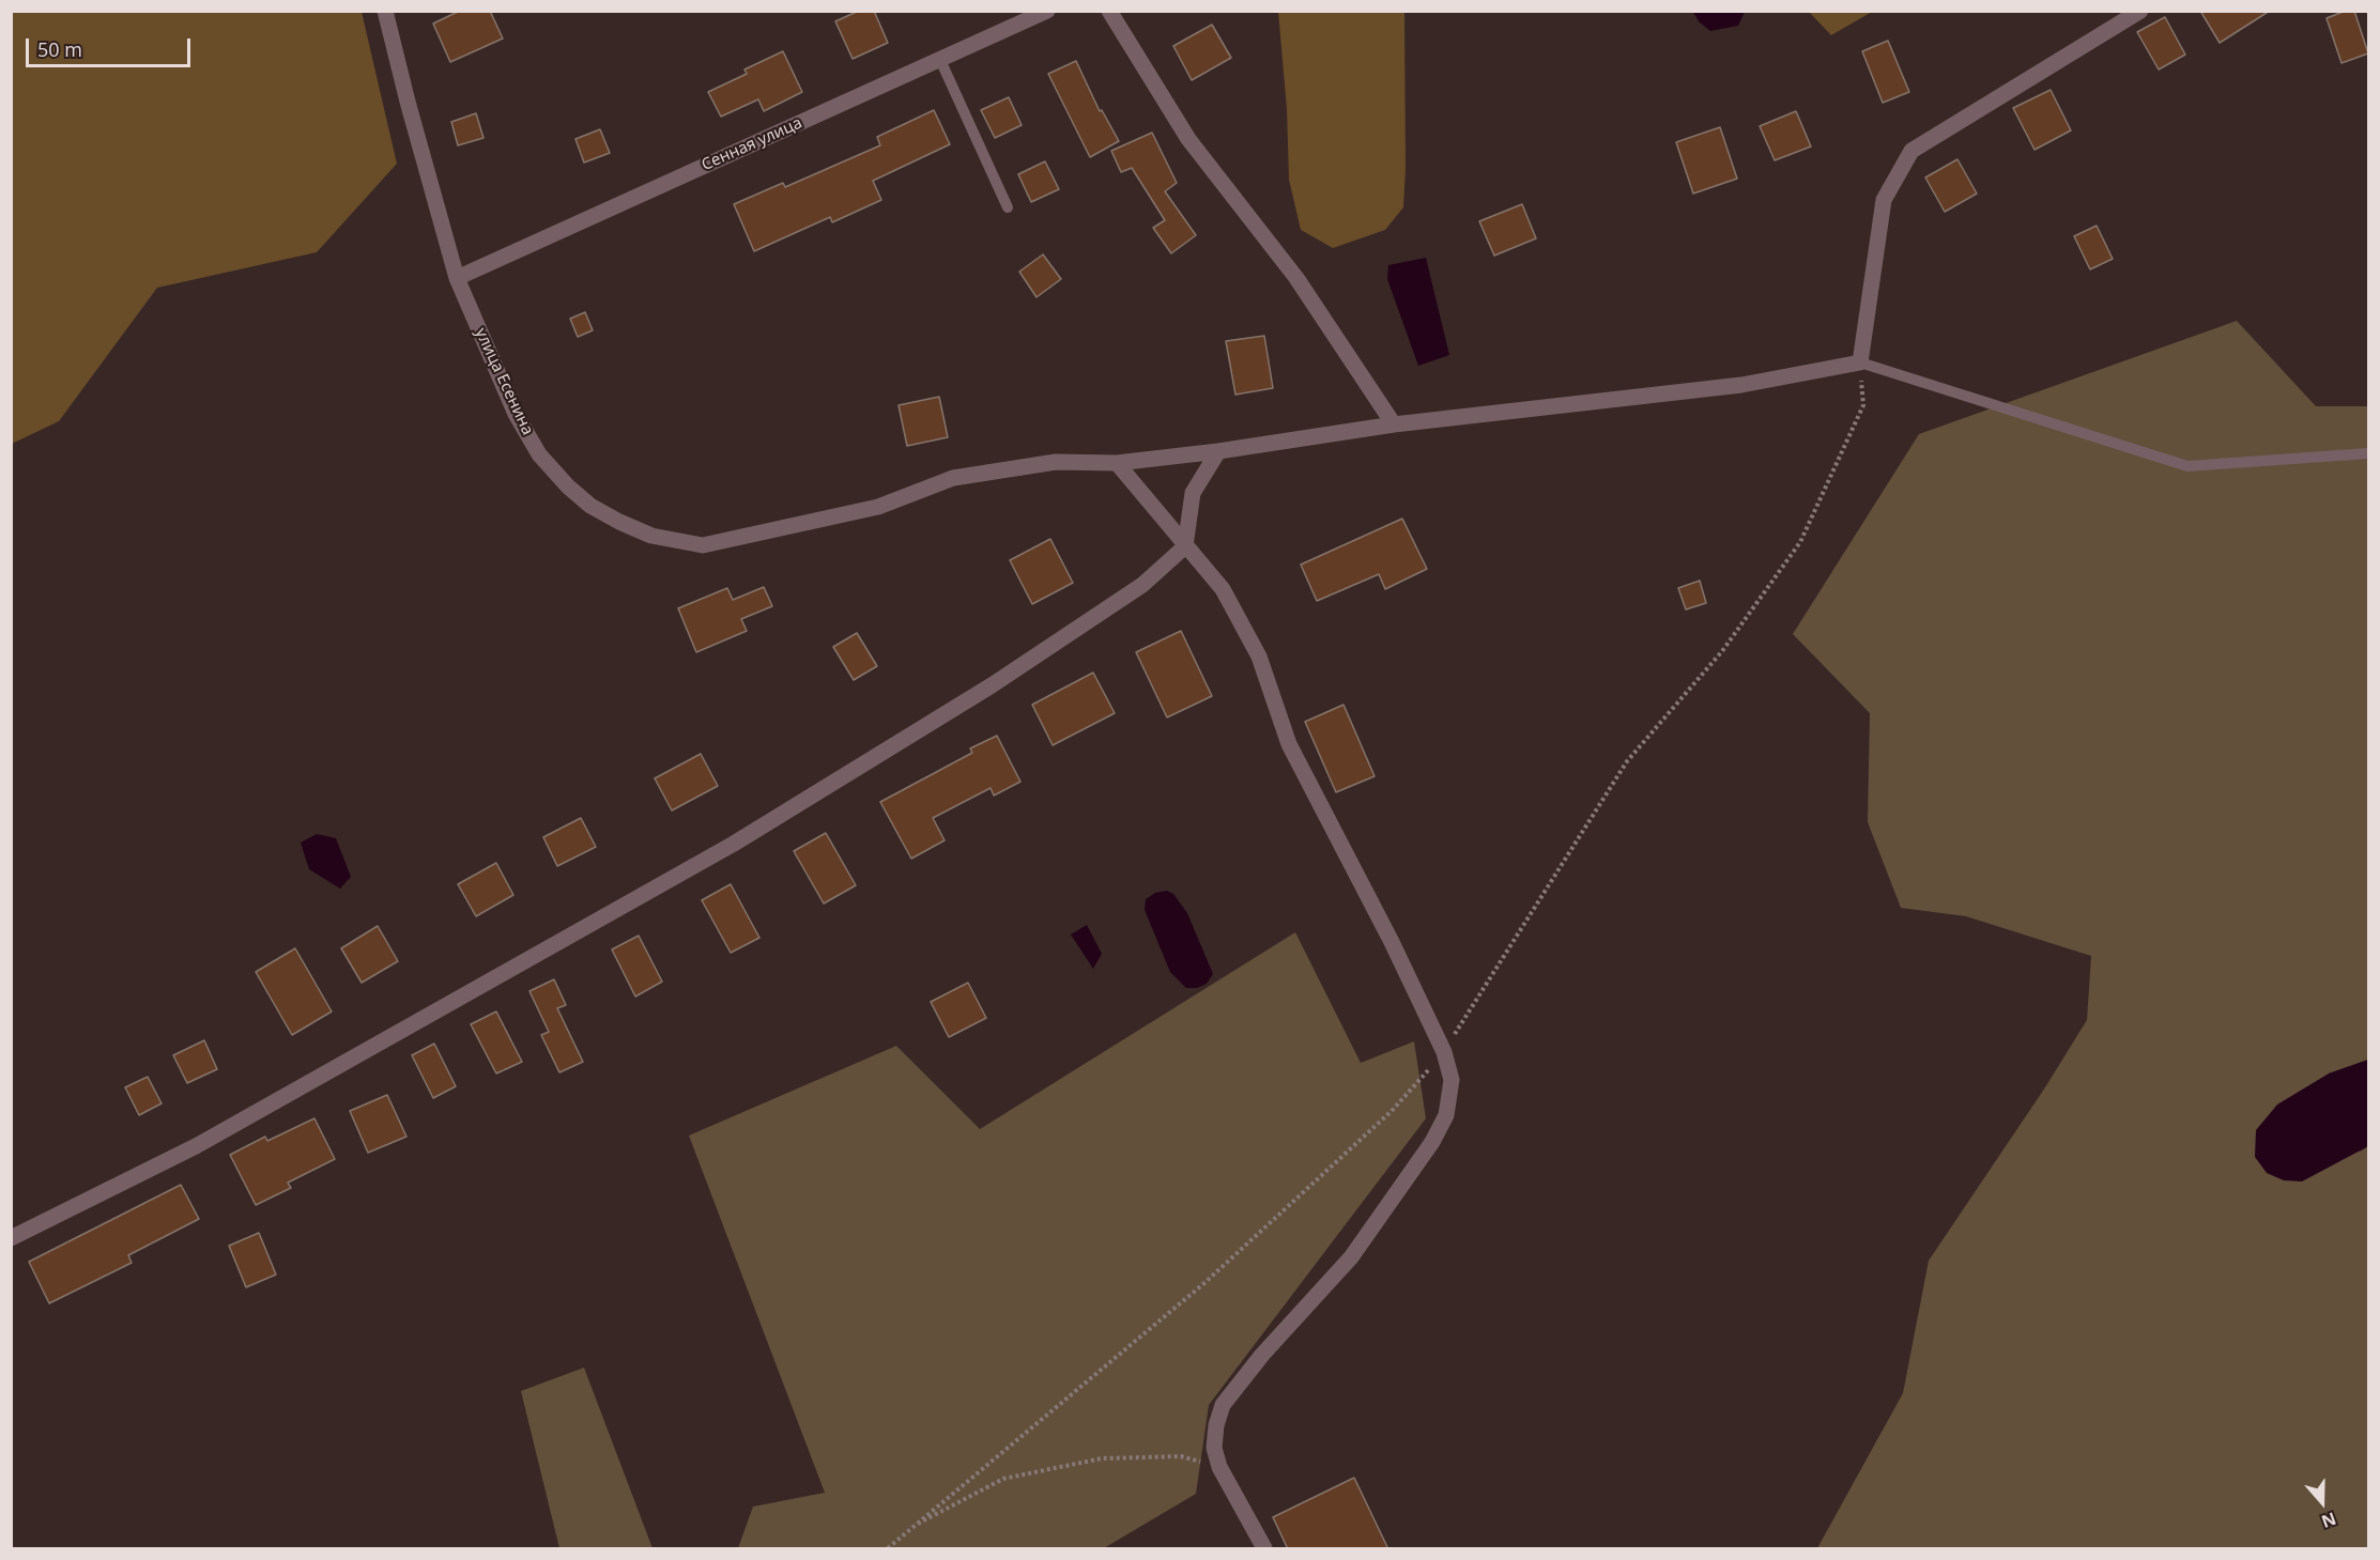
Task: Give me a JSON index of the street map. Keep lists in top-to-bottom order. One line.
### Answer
{"streets":{"street":["Сенная улица","улица Есенина"]},"crossings":[["Сенная улица","улица Есенина"]],"scale_bar":"50 m","north":"bottom"}
